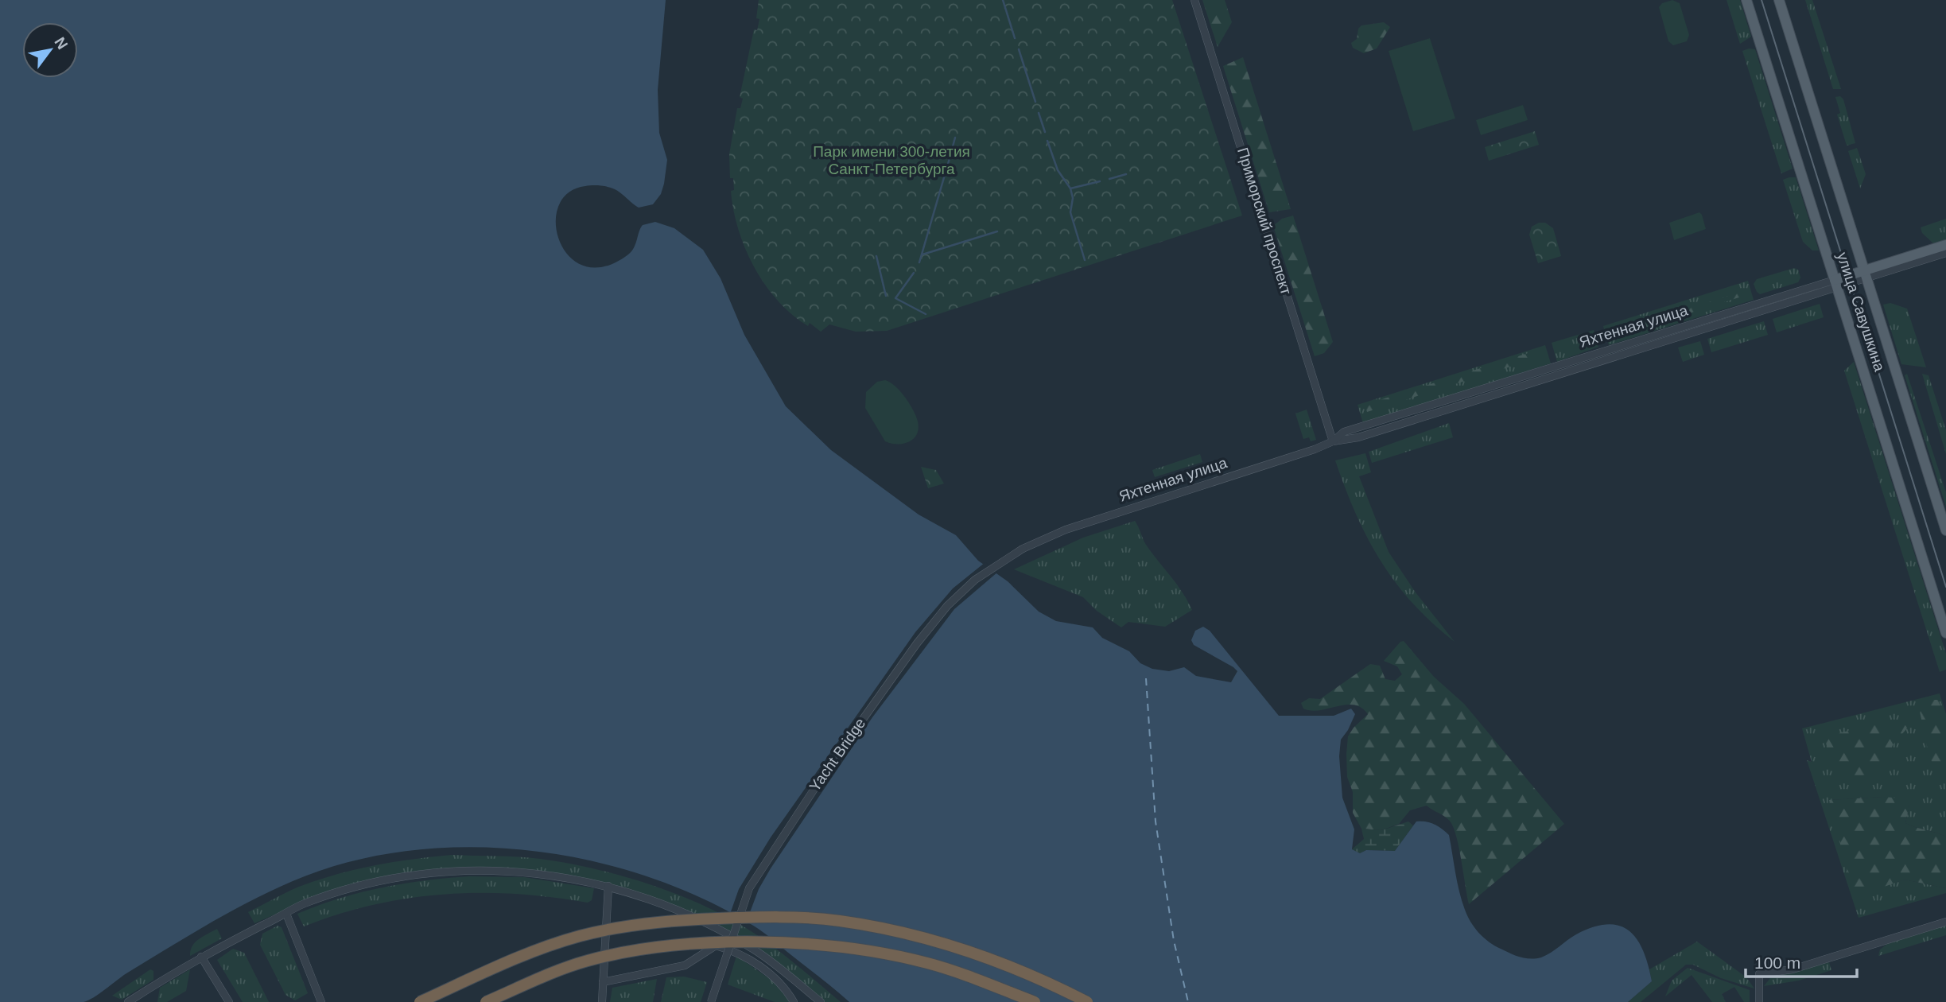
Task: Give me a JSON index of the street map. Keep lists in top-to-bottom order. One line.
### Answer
{"streets":{"main road":["улица Савушкина","Яхтенная улица"],"street":["Приморский проспект","Yacht Bridge"]},"crossings":[["Приморский проспект","Яхтенная улица"],["улица Савушкина","Яхтенная улица"],["Яхтенная улица","Yacht Bridge"]],"parks":["Парк имени 300-летия Санкт-Петербурга"],"scale_bar":"100 m","north":"top right"}
